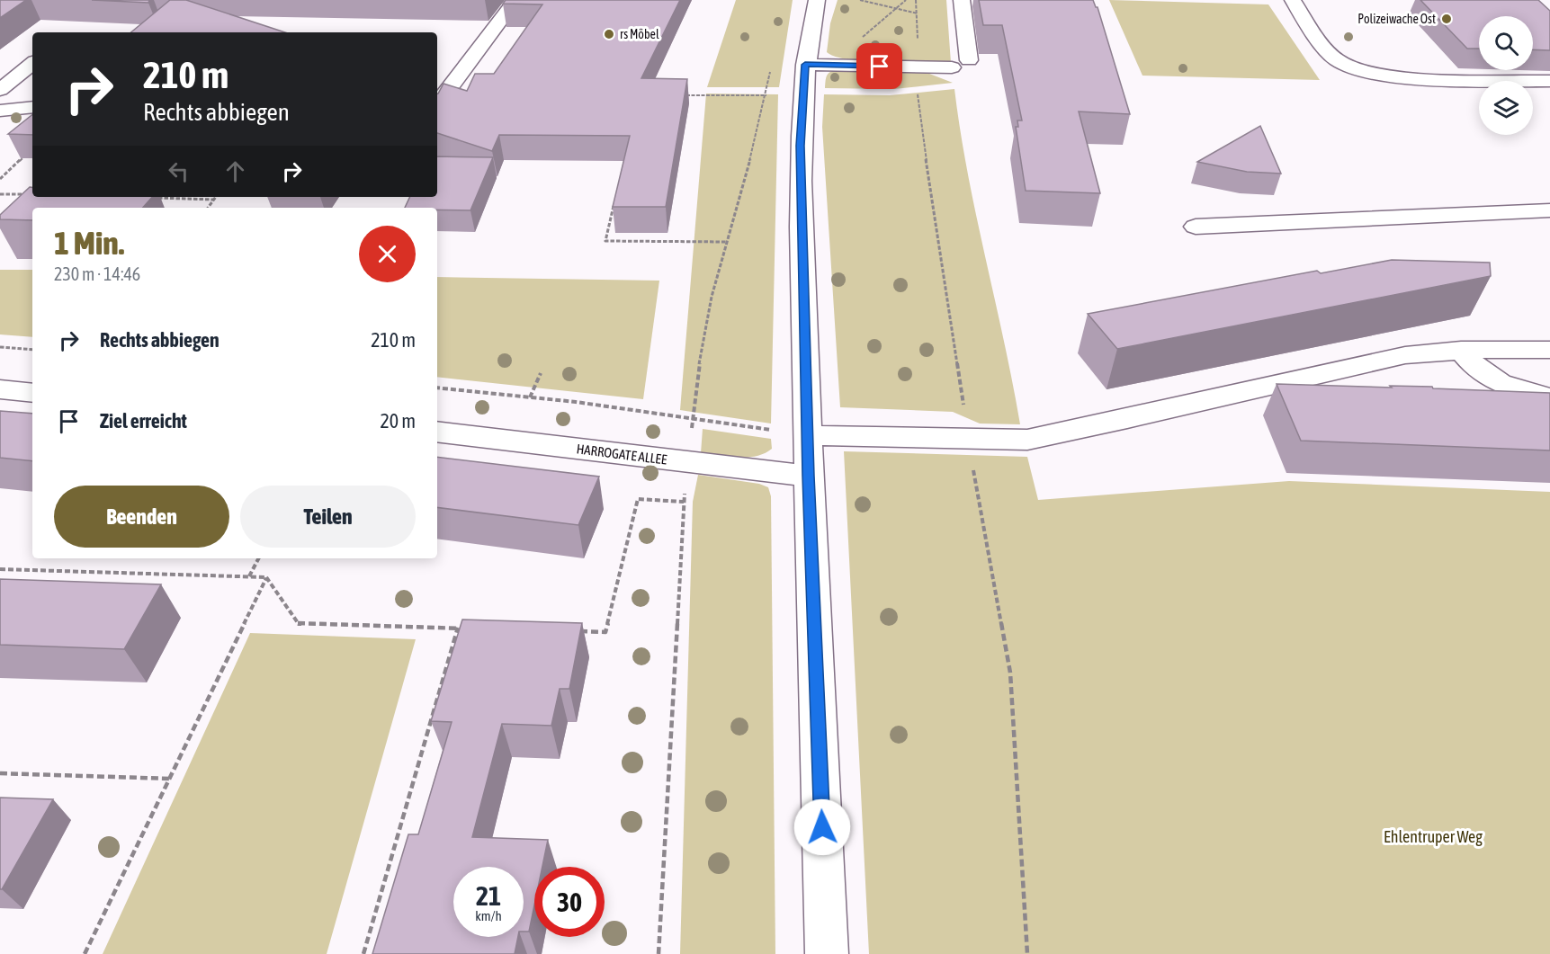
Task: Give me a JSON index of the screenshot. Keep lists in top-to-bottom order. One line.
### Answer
{"streets":{"street":["HARROGATE ALLEE"]},"parks":["Ehlentruper Weg"],"places":["Polizeiwache Ost","rs Möbel"],"page":{"turn":["210 m","Rechts abbiegen"],"heading":["1 Min.","230 m · 14:46"],"list":[{"name":"Rechts abbiegen","value":"210 m"},{"name":"Ziel erreicht","value":"20 m"}],"buttons":["Beenden","Teilen"],"speed":"21 km/h","limit":"30"}}
